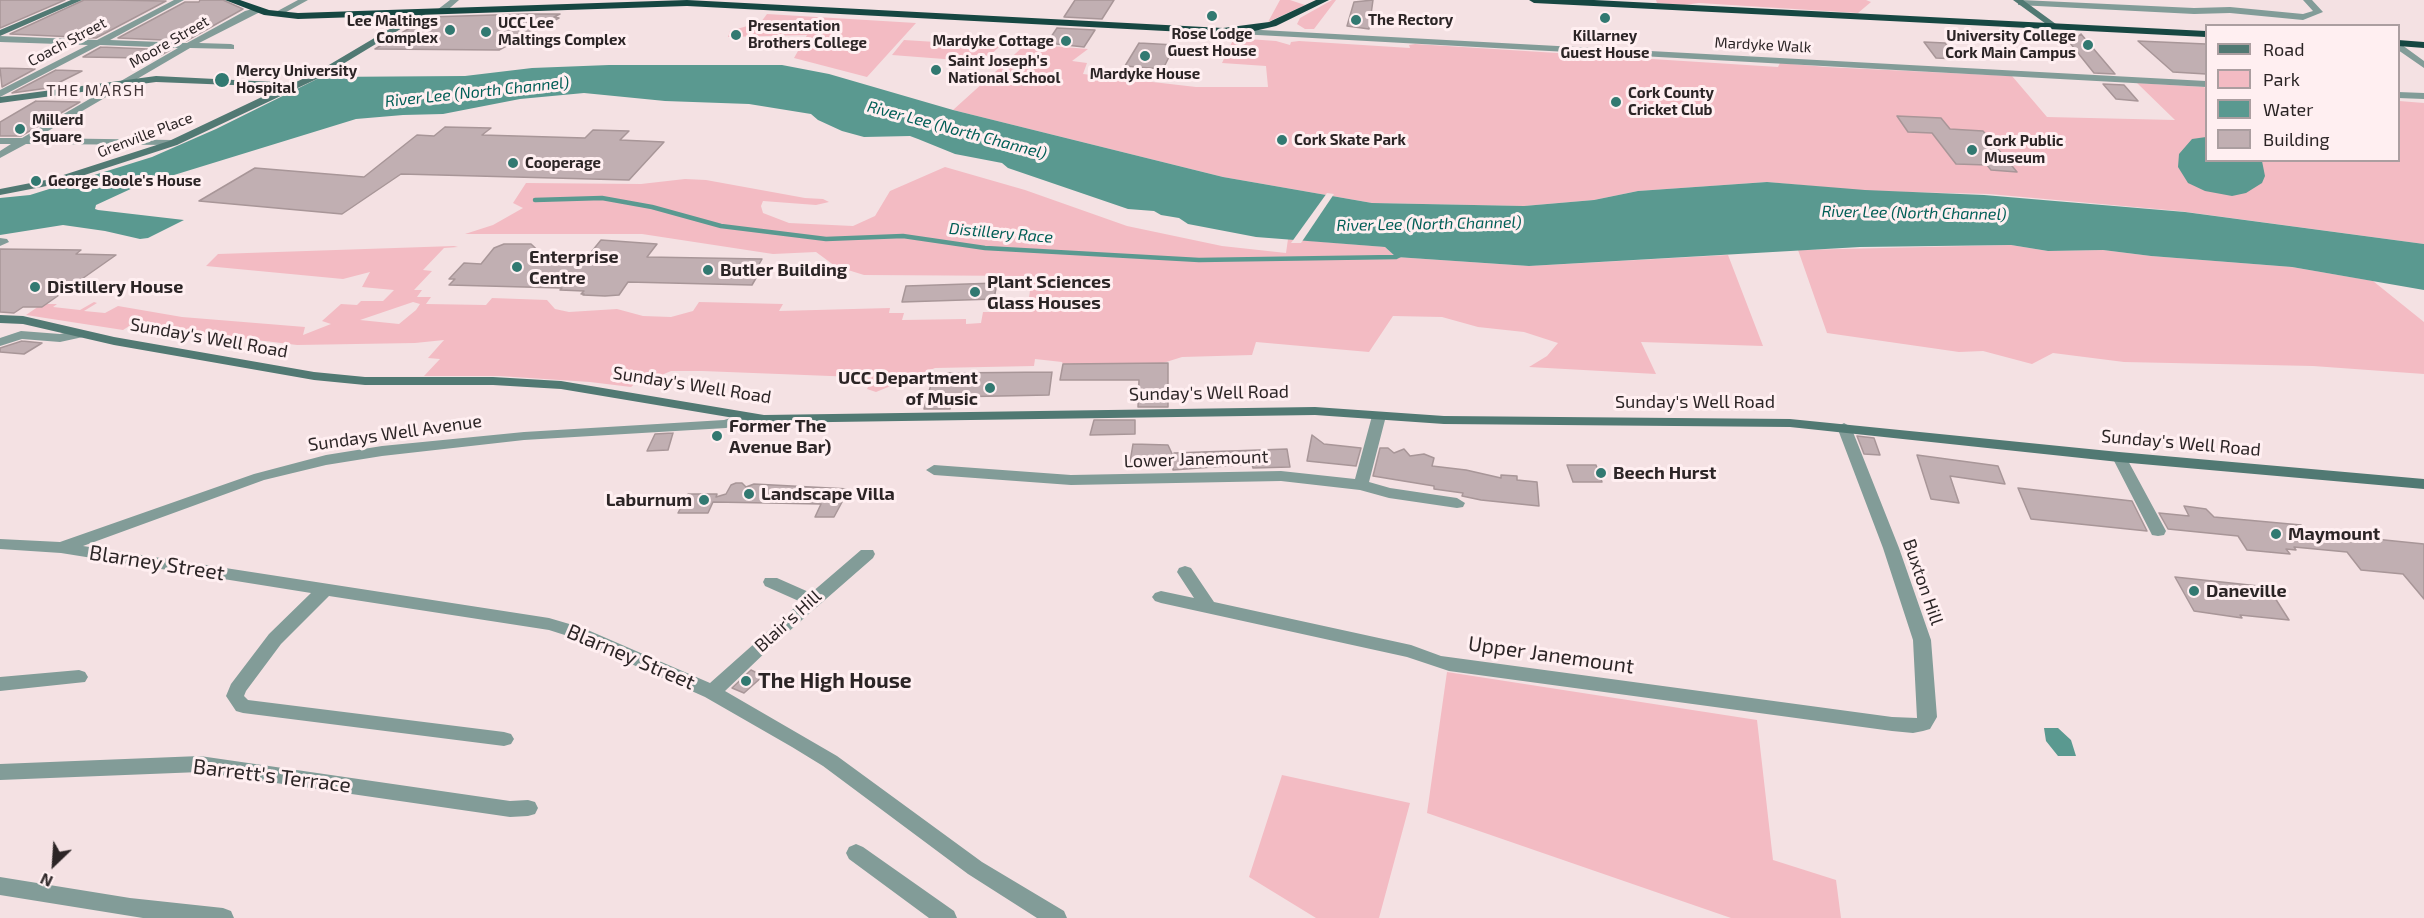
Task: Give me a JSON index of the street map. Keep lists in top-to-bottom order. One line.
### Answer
{"streets":{"highway":["Mardyke Walk"],"main road":["Grenville Place","Sunday's Well Road"],"street":["Coach Street","Moore Street","Sundays Well Avenue","Lower Janemount","Blarney Street","Buxton Hill","Blair's Hill","Upper Janemount","Barrett's Terrace"]},"crossings":[["Moore Street","Mardyke Walk"],["Mardyke Walk","Grenville Place"],["Sunday's Well Road","Sundays Well Avenue"],["Sunday's Well Road","Buxton Hill"],["Sundays Well Avenue","Blarney Street"],["Blarney Street","Blair's Hill"],["Buxton Hill","Upper Janemount"]],"districts":["THE MARSH"],"water":["River Lee (North Channel)","Distillery Race"],"places":["Rose Lodge Guest House","Killarney Guest House","The Rectory","Lee Maltings Complex","UCC Lee Maltings Complex","Presentation Brothers College","Mardyke Cottage","University College Cork Main Campus","Mardyke House","Saint Joseph's National School","Mercy University Hospital","Cork County Cricket Club","Millerd Square","Cork Skate Park","Cork Public Museum","Cooperage","George Boole's House","Enterprise Centre","Butler Building","Distillery House","Plant Sciences Glass Houses","UCC Department of Music","Former The Avenue Bar)","Beech Hurst","Landscape Villa","Laburnum","Maymount","Daneville","The High House"],"legend":["Road","Park","Water","Building"],"north":"bottom left"}
